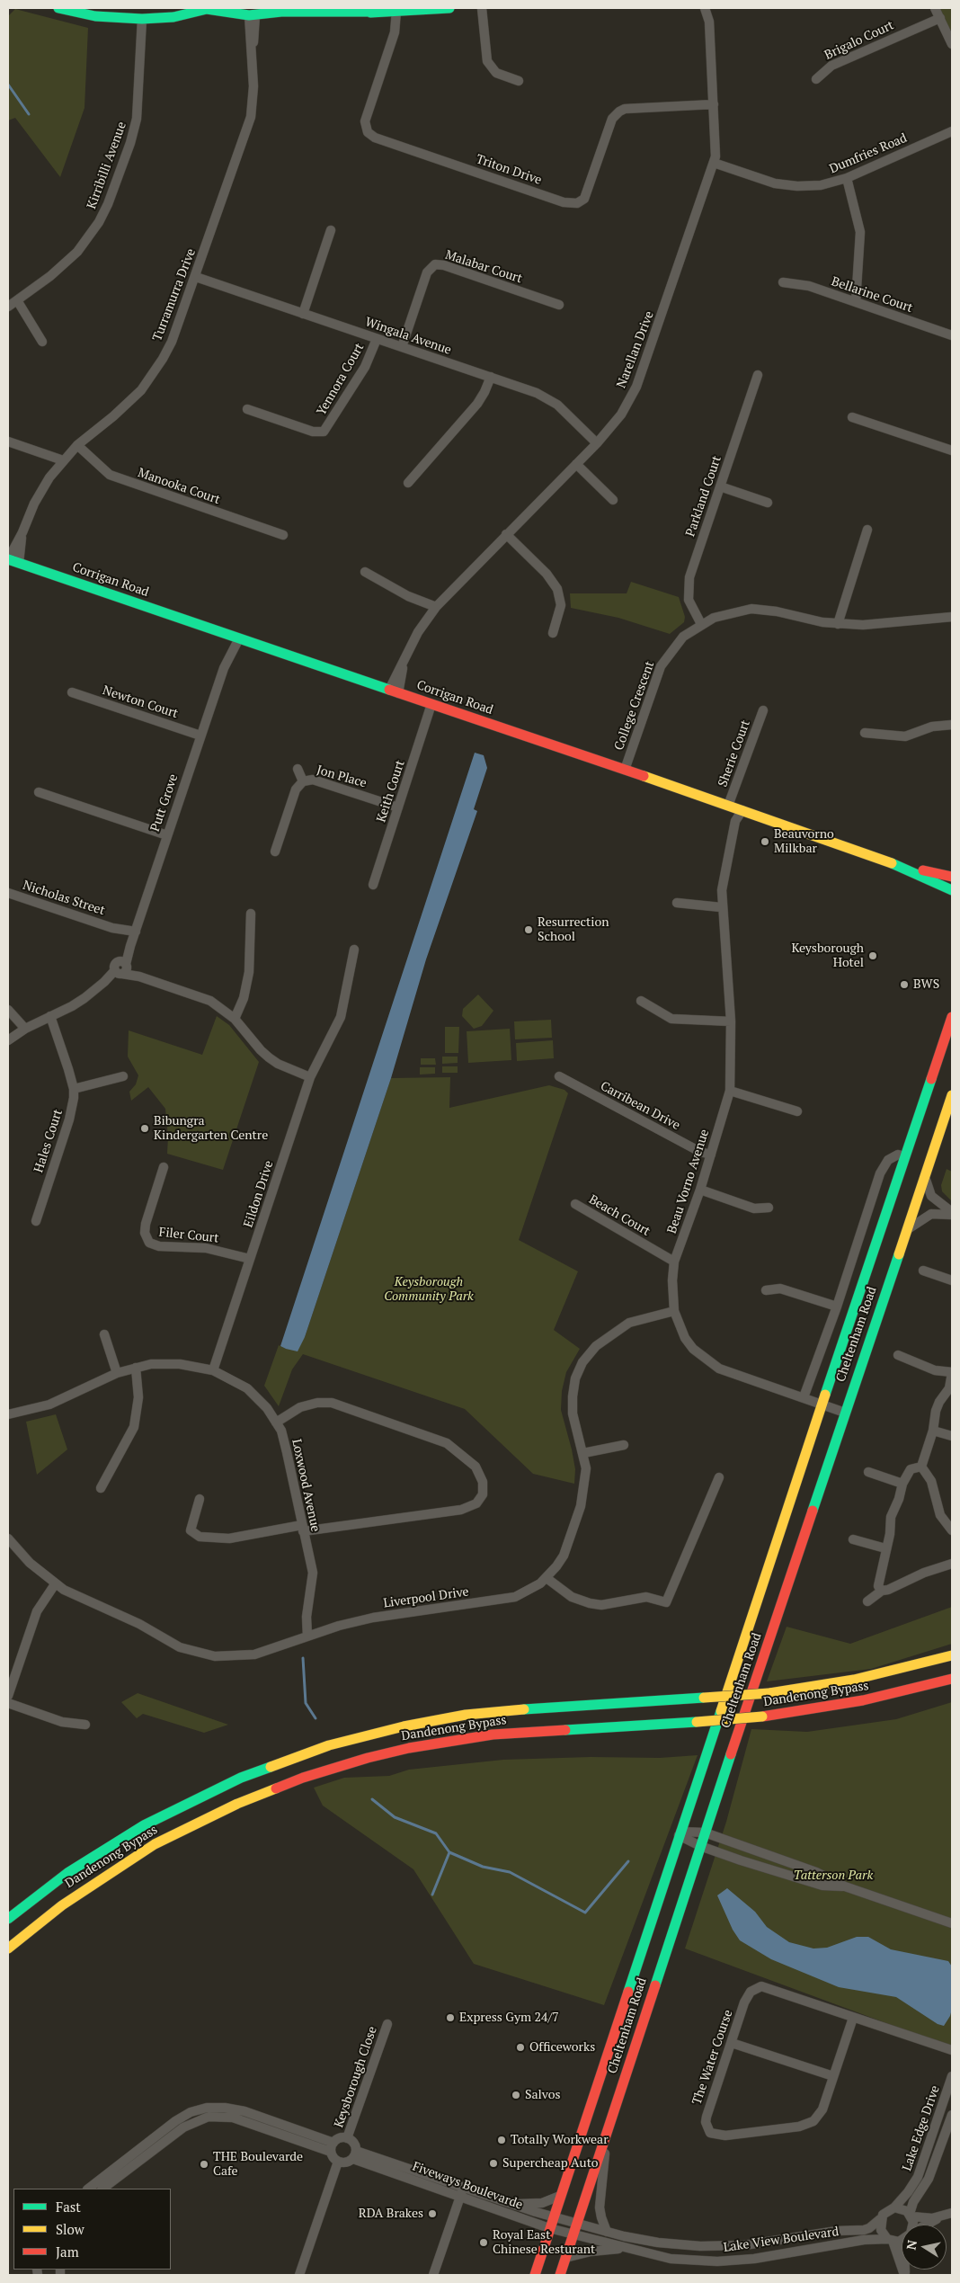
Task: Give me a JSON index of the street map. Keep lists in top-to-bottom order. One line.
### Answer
{"streets":{"main road":["Corrigan Road","Cheltenham Road","Dandenong Bypass"],"street":["Brigalo Court","Dumfries Road","Kirribilli Avenue","Triton Drive","Malabar Court","Turramurra Drive","Bellarine Court","Wingala Avenue","Narellan Drive","Yennora Court","Manooka Court","Parkland Court","Newton Court","College Crescent","Sherie Court","Jon Place","Keith Court","Putt Grove","Nicholas Street","Carribean Drive","Hales Court","Beau Vorno Avenue","Eildon Drive","Beach Court","Filer Court","Loxwood Avenue","Liverpool Drive","The Water Course","Keysborough Close","Lake Edge Drive","Fiveways Boulevarde","Lake View Boulevard"]},"crossings":[["Dumfries Road","Narellan Drive"],["Triton Drive","Narellan Drive"],["Malabar Court","Wingala Avenue"],["Turramurra Drive","Wingala Avenue"],["Turramurra Drive","Manooka Court"],["Turramurra Drive","Corrigan Road"],["Wingala Avenue","Narellan Drive"],["Wingala Avenue","Yennora Court"],["Narellan Drive","Corrigan Road"],["Parkland Court","College Crescent"],["Corrigan Road","College Crescent"],["Corrigan Road","Sherie Court"],["Corrigan Road","Keith Court"],["Corrigan Road","Putt Grove"],["Corrigan Road","Beau Vorno Avenue"],["Newton Court","Putt Grove"],["Jon Place","Keith Court"],["Putt Grove","Nicholas Street"],["Putt Grove","Hales Court"],["Carribean Drive","Beau Vorno Avenue"],["Beau Vorno Avenue","Beach Court"],["Beau Vorno Avenue","Cheltenham Road"],["Beau Vorno Avenue","Liverpool Drive"],["Eildon Drive","Filer Court"],["Eildon Drive","Loxwood Avenue"],["Cheltenham Road","Fiveways Boulevarde"],["Cheltenham Road","Lake View Boulevard"],["Loxwood Avenue","Liverpool Drive"],["Keysborough Close","Fiveways Boulevarde"],["Fiveways Boulevarde","Lake View Boulevard"]],"parks":["Keysborough Community Park","Tatterson Park"],"places":["Beauvorno Milkbar","Resurrection School","Keysborough Hotel","BWS","Bibungra Kindergarten Centre","Express Gym 24/7","Officeworks","Salvos","Totally Workwear","Supercheap Auto","THE Boulevarde Cafe","RDA Brakes","Royal East Chinese Resturant"],"legend":["Fast","Slow","Jam"],"north":"left"}
